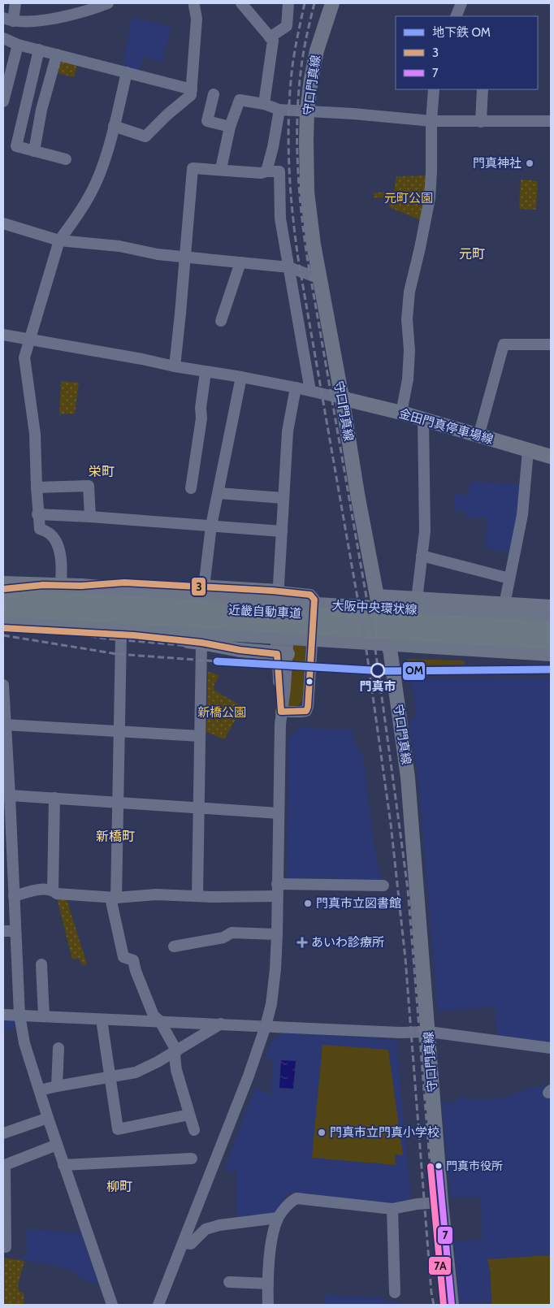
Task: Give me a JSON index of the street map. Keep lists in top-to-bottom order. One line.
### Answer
{"streets":{"highway":["近畿自動車道"],"main road":["守口門真線","金田門真停車場線","大阪中央環状線"]},"crossings":[["守口門真線","金田門真停車場線"]],"districts":["元町","栄町","新橋町","柳町"],"parks":["元町公園","新橋公園"],"places":{"other":["門真神社","門真市","門真市立図書館","門真市立門真小学校","門真市役所"],"health":["あいわ診療所"]},"lines":["transit line 3","metro line OM","transit line 7","transit line 7A"],"legend":["地下鉄 OM","3","7"]}
